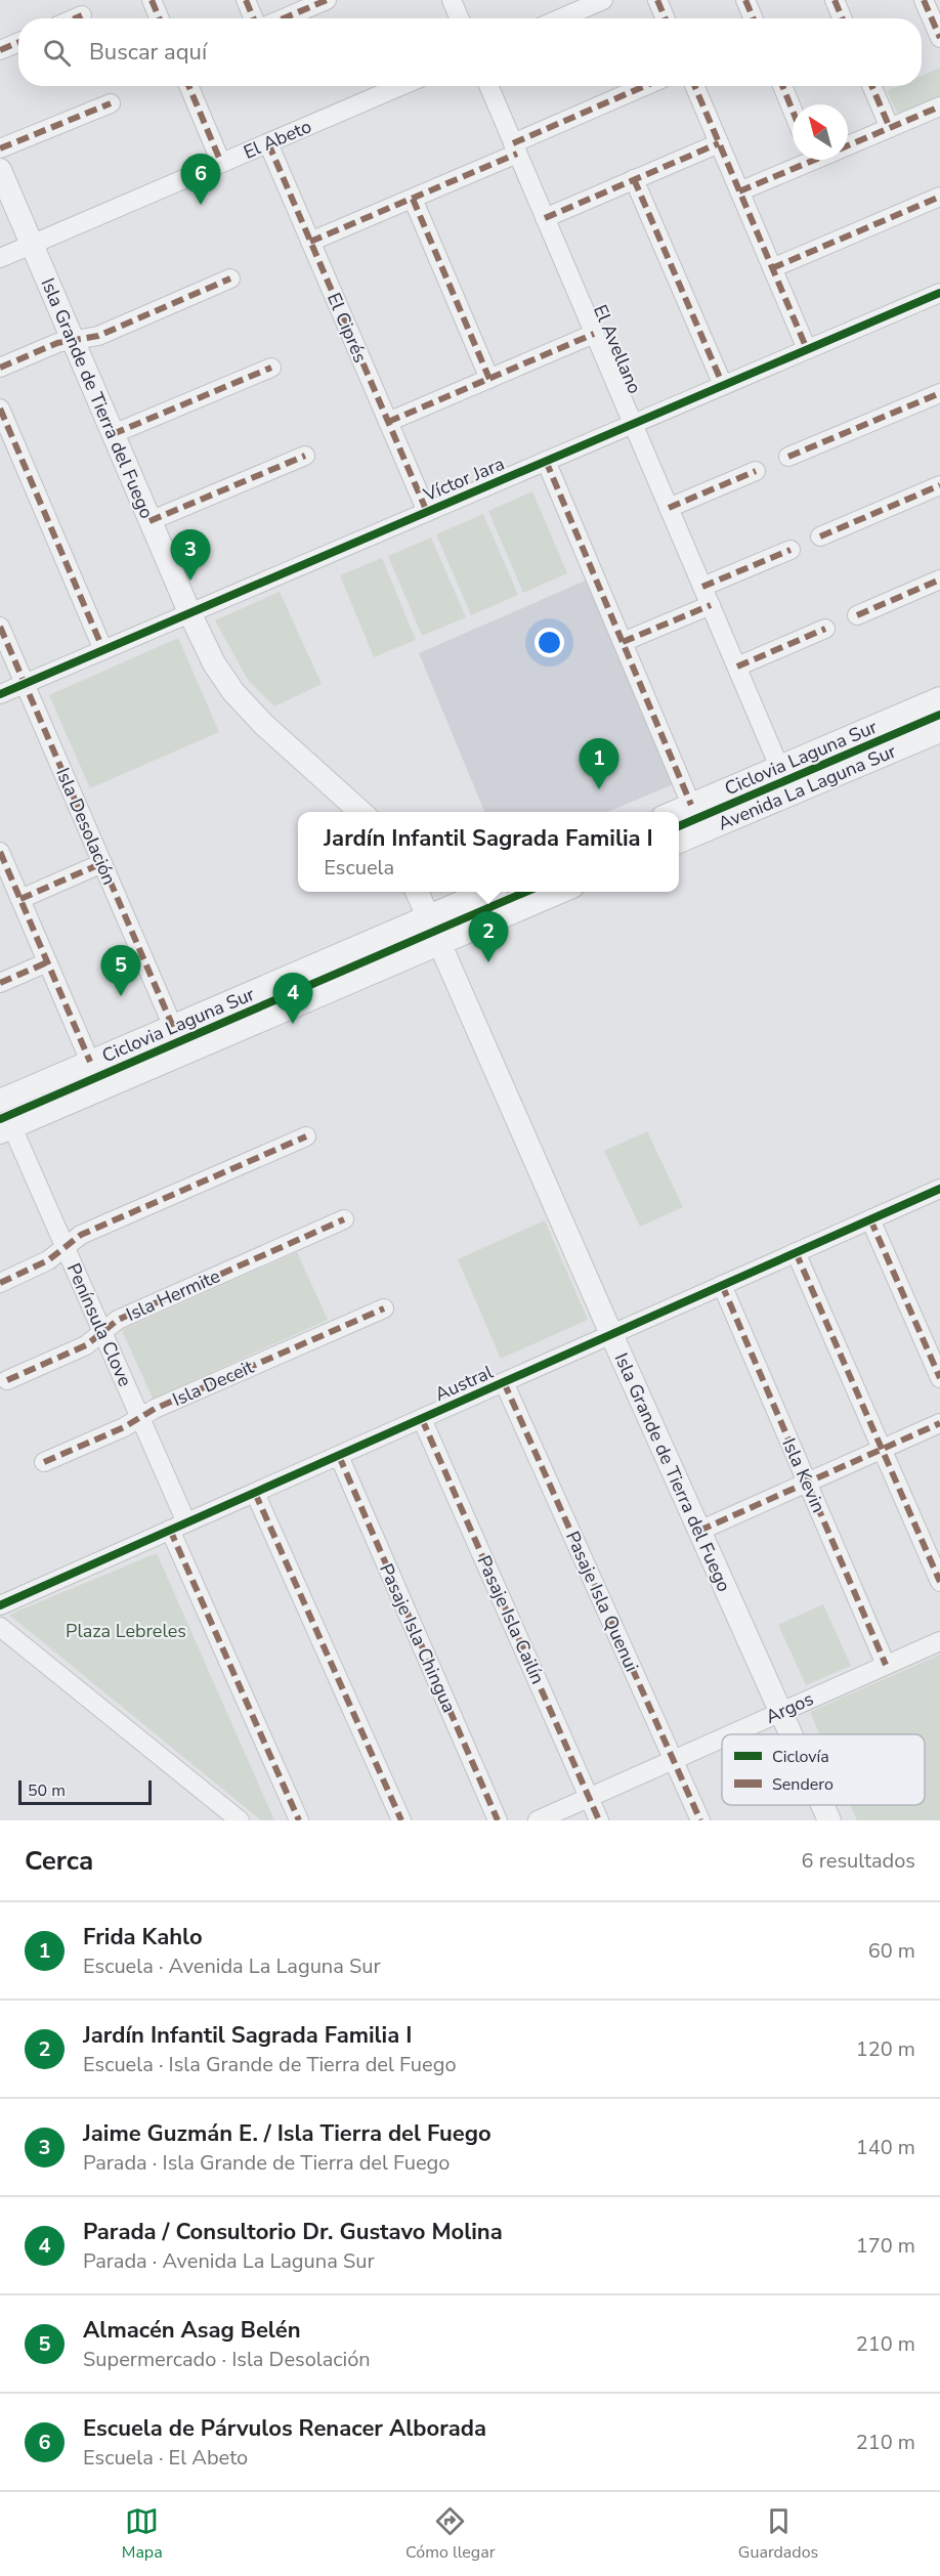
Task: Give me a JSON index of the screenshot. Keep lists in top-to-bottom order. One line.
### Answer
{"streets":{"street":["El Abeto","El Ciprés","El Avellano","Isla Grande de Tierra del Fuego","Víctor Jara","Avenida La Laguna Sur","Isla Desolación","Isla Hermite","Península Clove","Isla Deceit","Austral","Isla Kevin","Pasaje Isla Quenui","Pasaje Isla Cailín","Pasaje Isla Chingua","Argos"],"cycle path":["Ciclovia Laguna Sur"]},"crossings":[["El Abeto","El Ciprés"],["El Abeto","Isla Grande de Tierra del Fuego"],["El Ciprés","Víctor Jara"],["El Avellano","Víctor Jara"],["El Avellano","Avenida La Laguna Sur"],["Isla Grande de Tierra del Fuego","Víctor Jara"],["Isla Grande de Tierra del Fuego","Austral"],["Isla Grande de Tierra del Fuego","Argos"],["Víctor Jara","Isla Desolación"],["Isla Hermite","Península Clove"],["Península Clove","Isla Deceit"],["Península Clove","Austral"],["Austral","Isla Kevin"],["Austral","Pasaje Isla Quenui"],["Austral","Pasaje Isla Cailín"],["Austral","Pasaje Isla Chingua"],["Isla Kevin","Argos"],["Pasaje Isla Quenui","Argos"],["Pasaje Isla Cailín","Argos"]],"parks":["Plaza Lebreles"],"legend":["Ciclovía","Sendero"],"scale_bar":"50 m","north":"top left","page":{"search":"Buscar aquí","pins":["6","3","1","2","5","4"],"popup":["Jardín Infantil Sagrada Familia I","Escuela"],"scale":"50 m","heading":["Cerca","6 resultados"],"list":[{"mark":"1","name":"Frida Kahlo","note":"Escuela · Avenida La Laguna Sur","value":"60 m"},{"mark":"2","name":"Jardín Infantil Sagrada Familia I","note":"Escuela · Isla Grande de Tierra del Fuego","value":"120 m"},{"mark":"3","name":"Jaime Guzmán E. / Isla Tierra del Fuego","note":"Parada · Isla Grande de Tierra del Fuego","value":"140 m"},{"mark":"4","name":"Parada / Consultorio Dr. Gustavo Molina","note":"Parada · Avenida La Laguna Sur","value":"170 m"},{"mark":"5","name":"Almacén Asag Belén","note":"Supermercado · Isla Desolación","value":"210 m"},{"mark":"6","name":"Escuela de Párvulos Renacer Alborada","note":"Escuela · El Abeto","value":"210 m"}],"nav":["Mapa","Cómo llegar","Guardados"]}}
